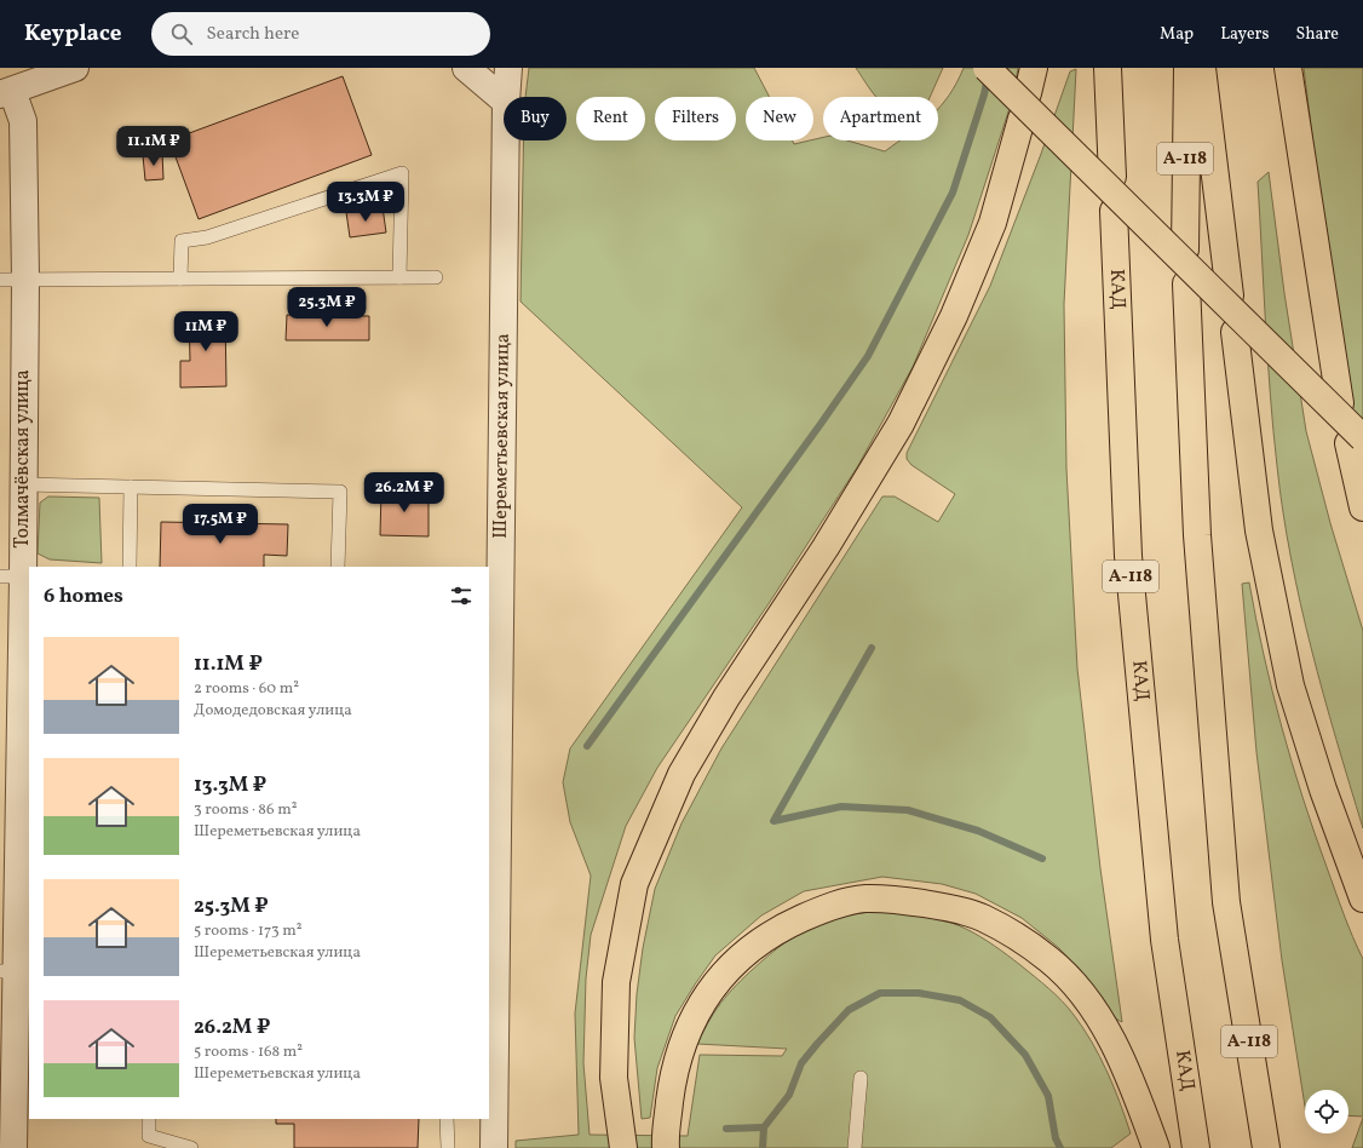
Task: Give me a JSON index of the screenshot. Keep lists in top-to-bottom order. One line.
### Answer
{"streets":{"main road":["А-118","КАД"],"street":["Шереметьевская улица","Толмачёвская улица"]},"page":{"header":"Keyplace","search":"Search here","nav":["Map","Layers","Share"],"chip":["Buy","Rent","Filters","New","Apartment"],"price":["11.1M ₽","13.3M ₽","25.3M ₽","11M ₽","26.2M ₽","17.5M ₽"],"heading":"6 homes","list":[{"name":"11.1M ₽","note":"2 rooms · 60 m² · Домодедовская улица"},{"name":"13.3M ₽","note":"3 rooms · 86 m² · Шереметьевская улица"},{"name":"25.3M ₽","note":"5 rooms · 173 m² · Шереметьевская улица"},{"name":"26.2M ₽","note":"5 rooms · 168 m² · Шереметьевская улица"}]}}
